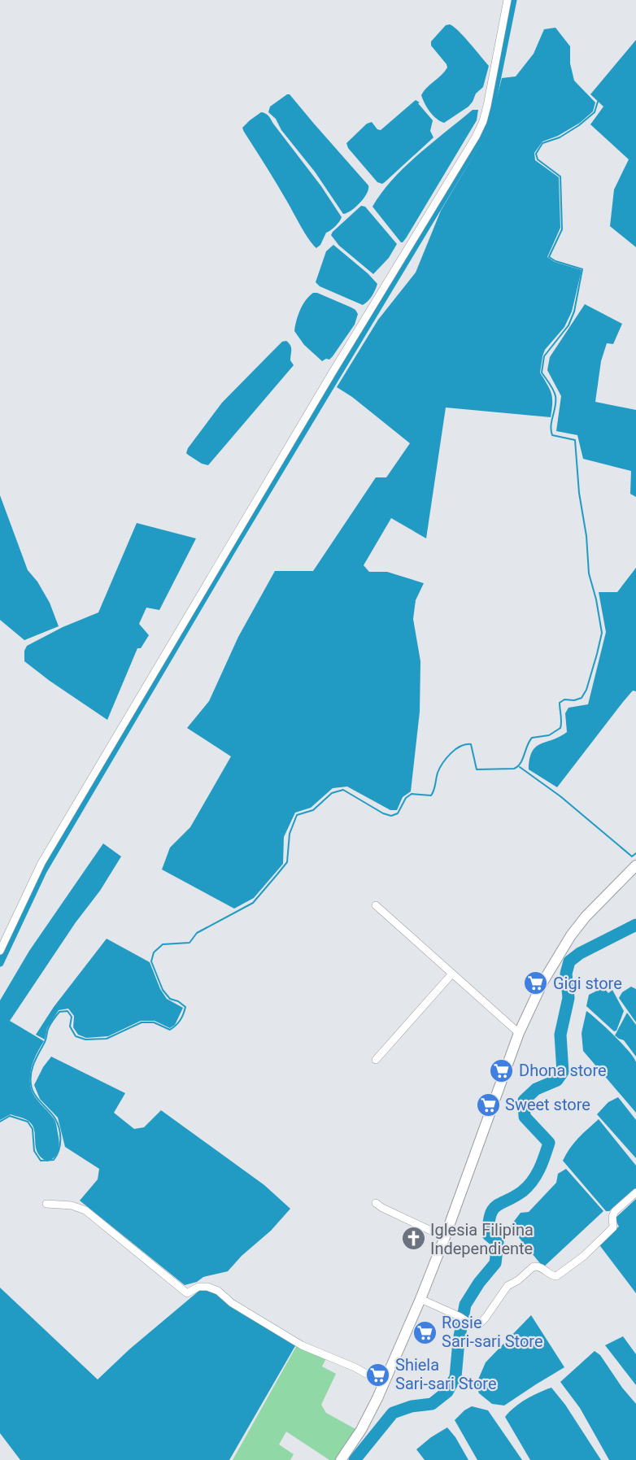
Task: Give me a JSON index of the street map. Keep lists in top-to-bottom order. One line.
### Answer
{"places":{"supermarket":["Gigi store","Dhona store","Sweet store","Rosie Sari-sari Store","Shiela Sari-sari Store"],"church":["Iglesia Filipina Independiente"]}}
